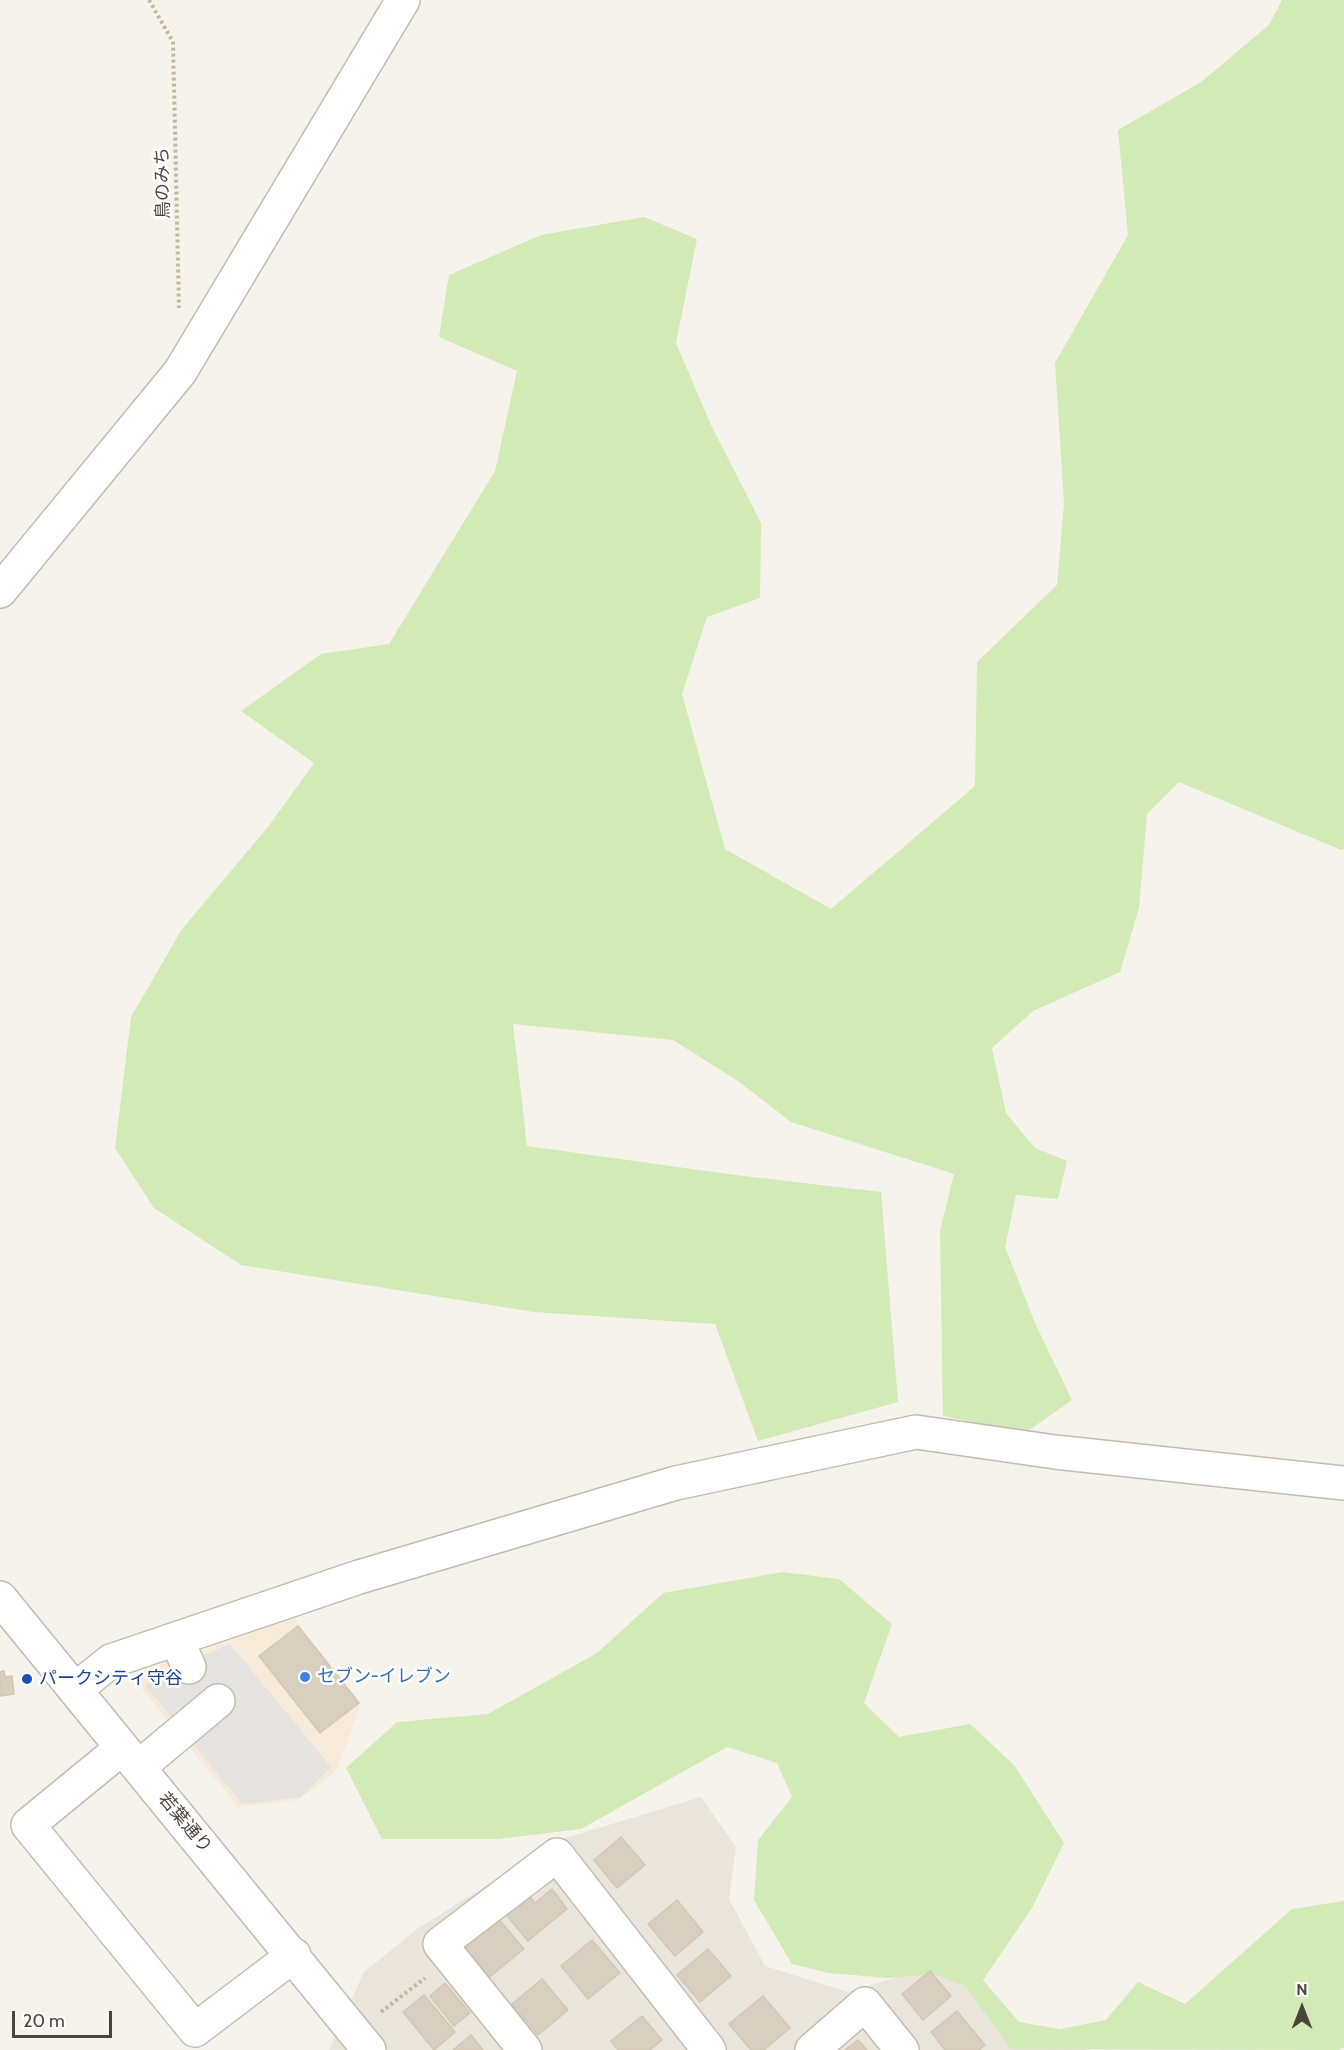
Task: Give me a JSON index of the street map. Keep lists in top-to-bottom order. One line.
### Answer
{"streets":{"street":["若葉通り"],"path":["鳥のみち"]},"places":["セブン-イレブン","パークシティ守谷"],"scale_bar":"20 m","north":"top"}
